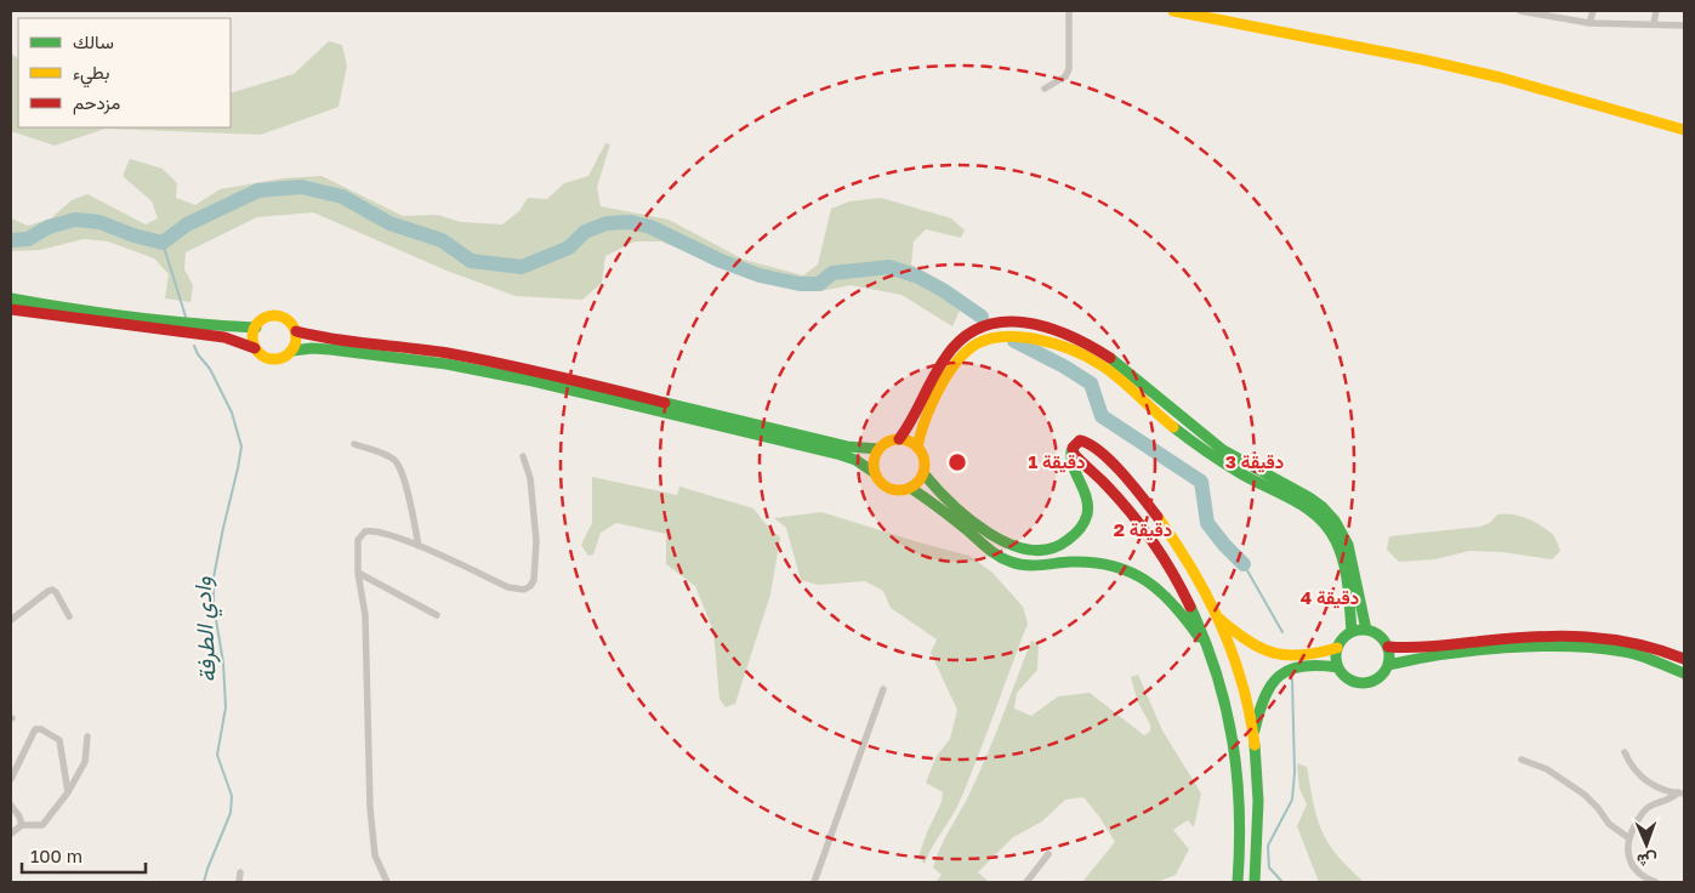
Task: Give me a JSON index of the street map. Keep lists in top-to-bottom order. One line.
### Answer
{"water":["وادي الطرفة"],"legend":["سالك","بطيء","مزدحم"],"scale_bar":"100 m","north":"bottom","rings":["1 دقيقة","3 دقيقة","2 دقيقة","4 دقيقة"]}
